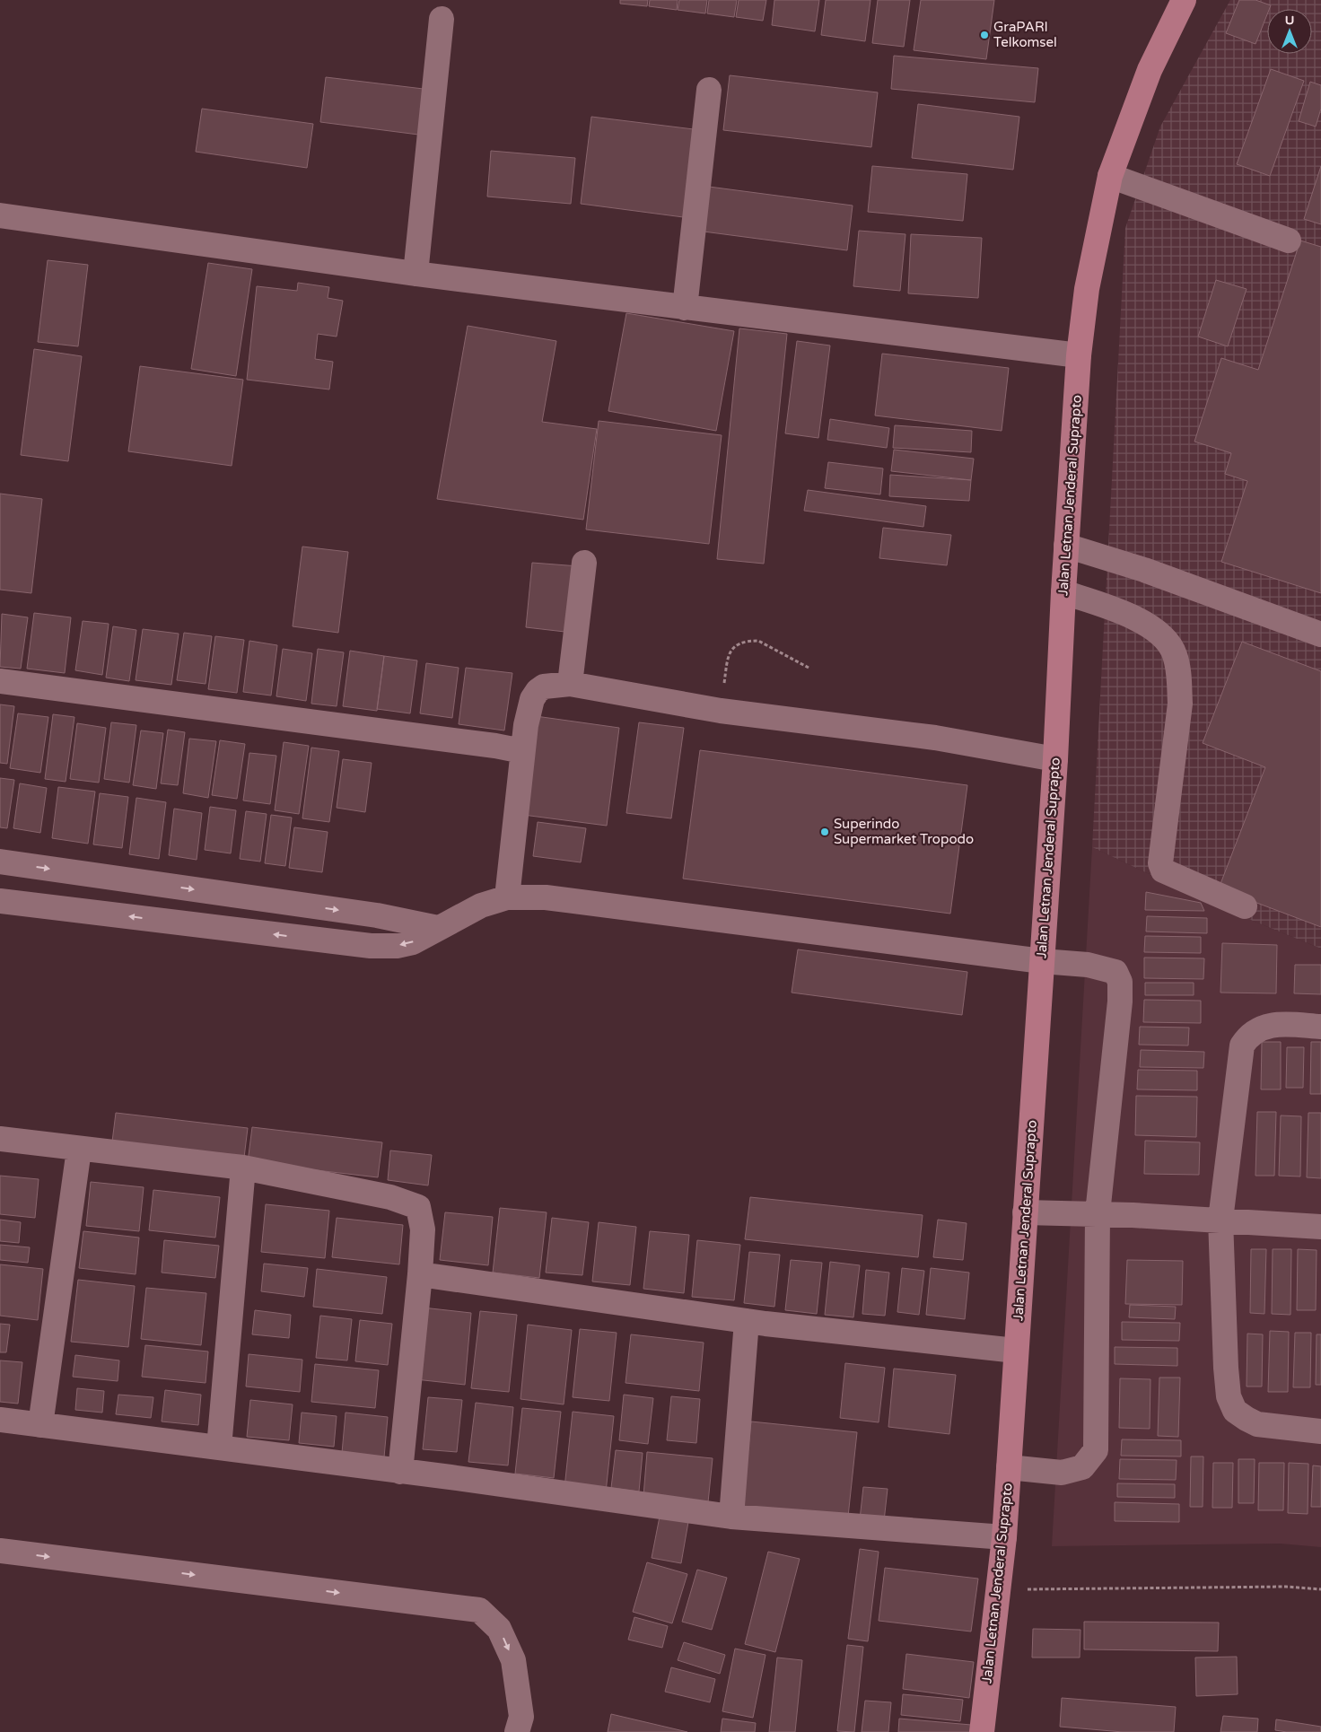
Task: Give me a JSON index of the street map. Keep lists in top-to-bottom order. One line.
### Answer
{"streets":{"main road":["Jalan Letnan Jenderal Suprapto"]},"places":["GraPARI Telkomsel","Superindo Supermarket Tropodo"],"north":"top"}
